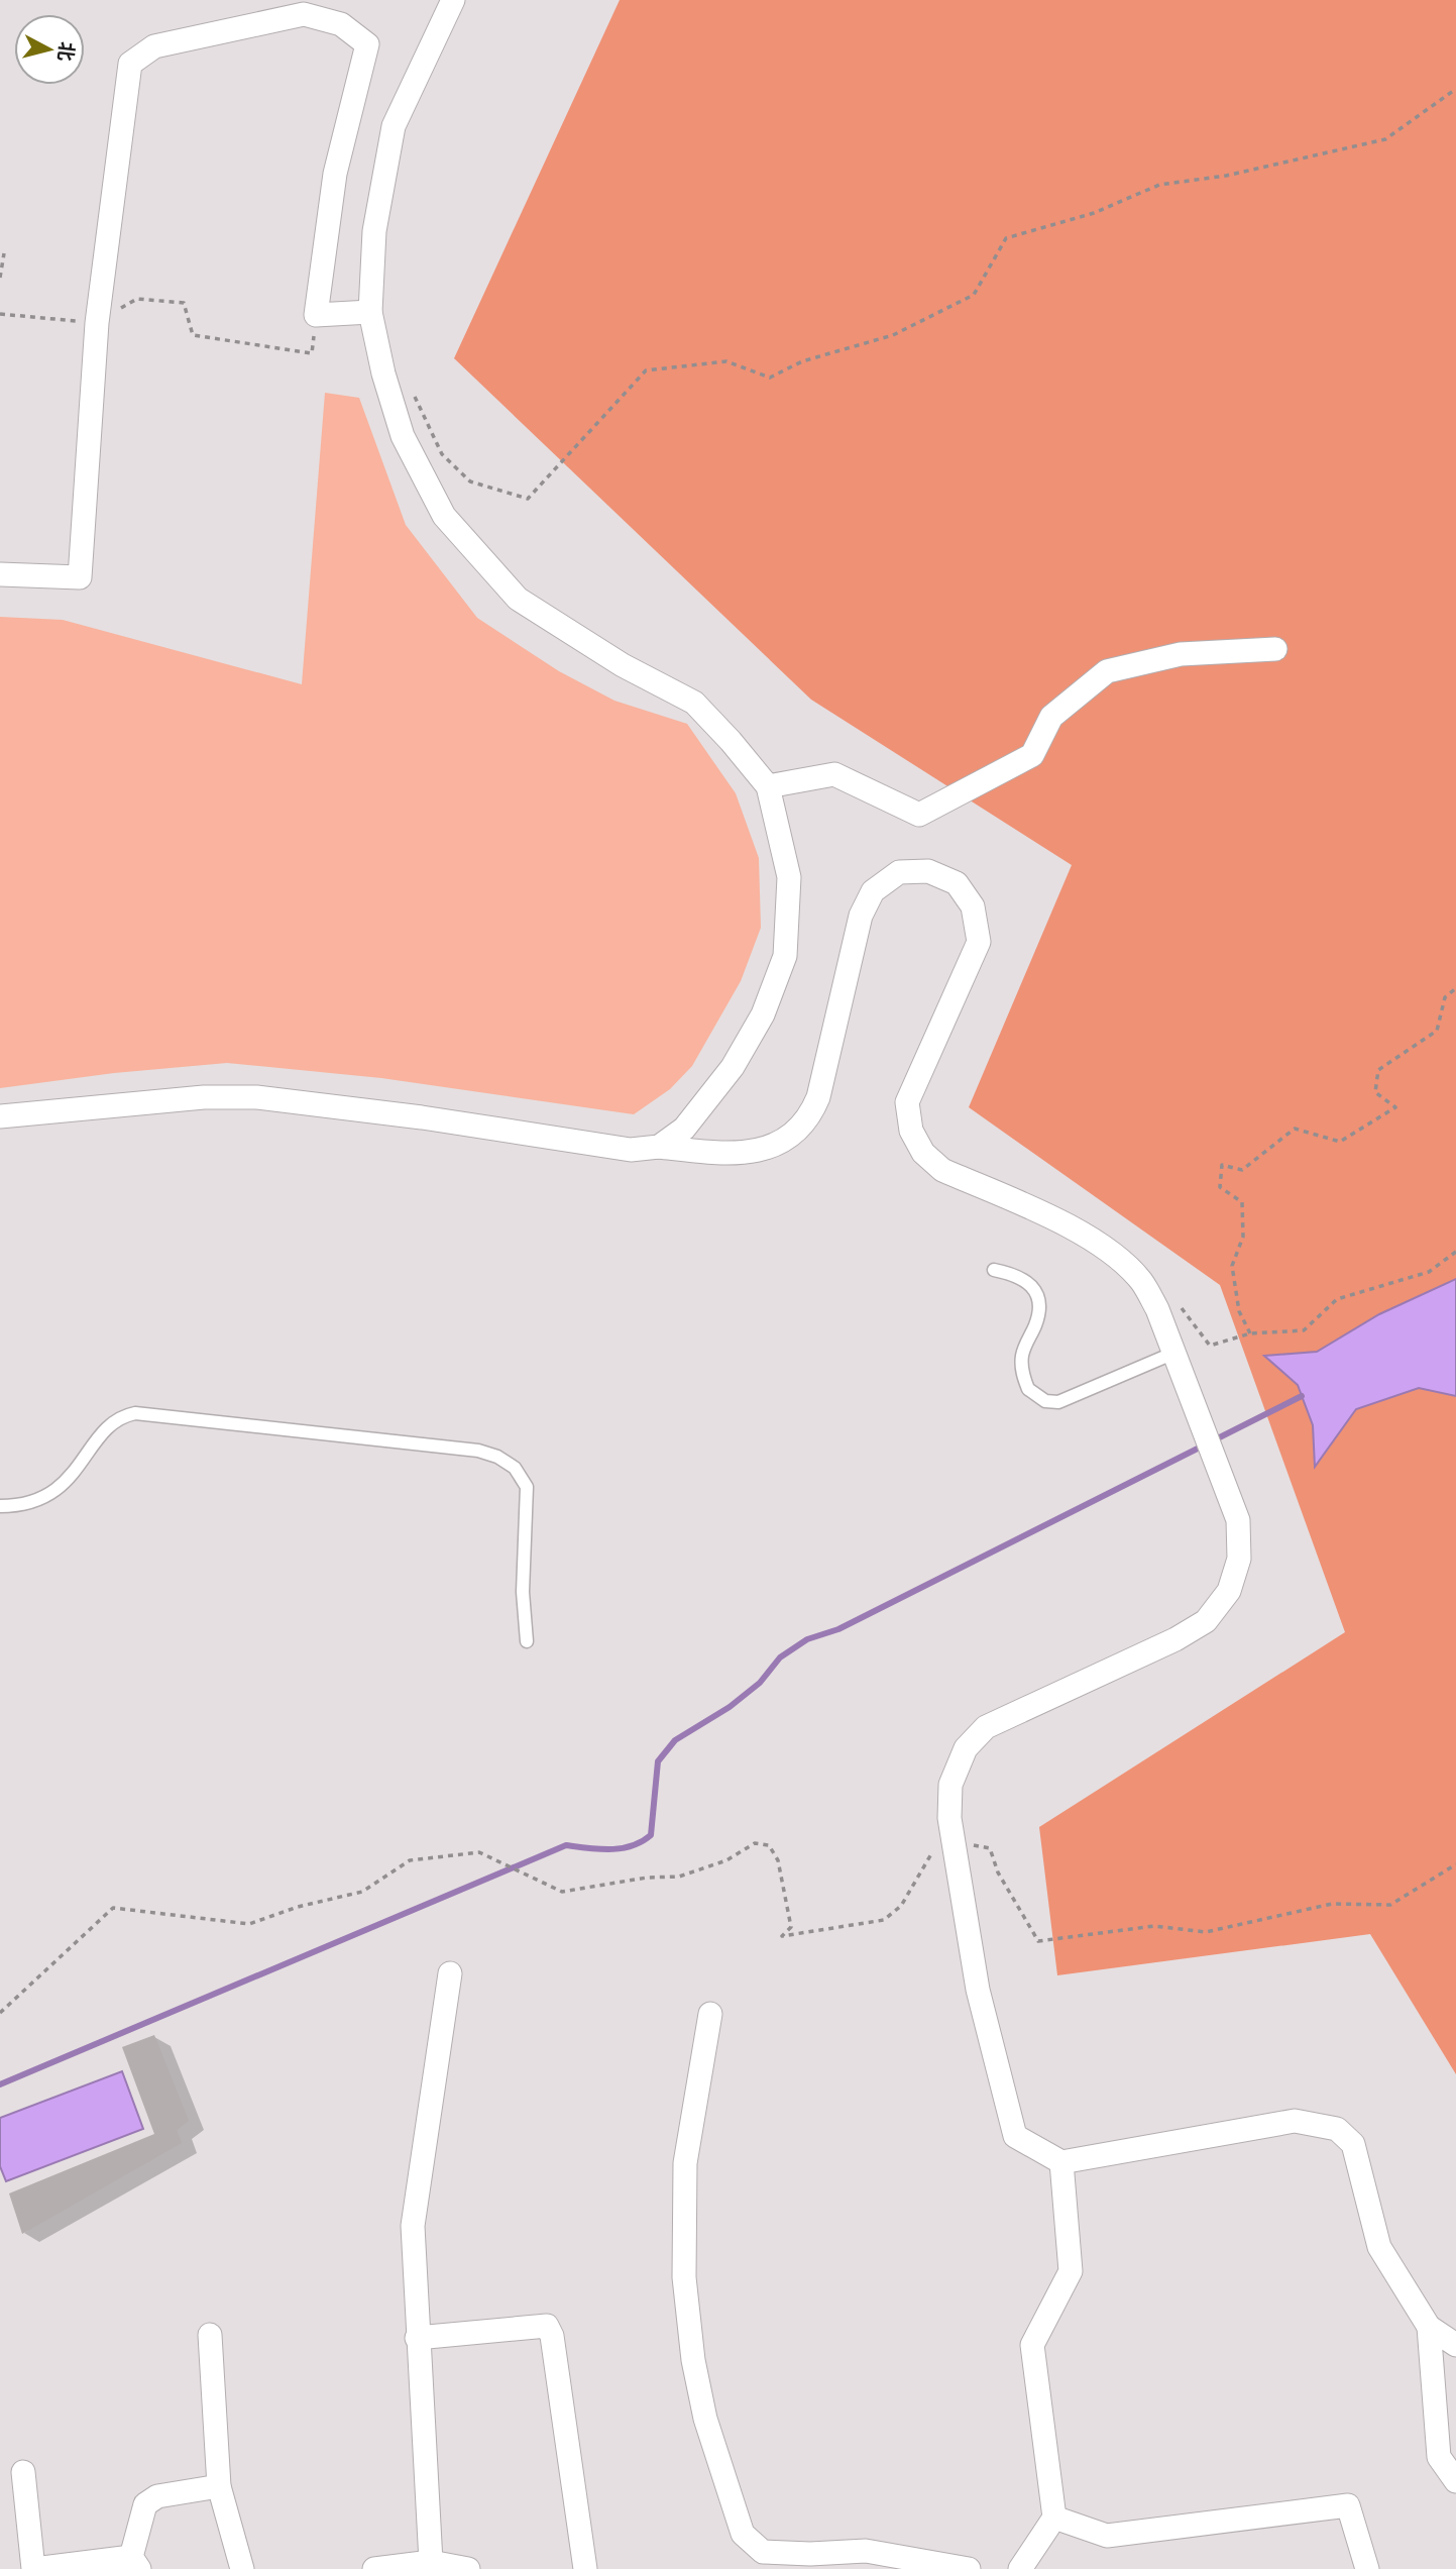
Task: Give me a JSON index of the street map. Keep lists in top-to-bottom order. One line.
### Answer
{"north":"right"}
